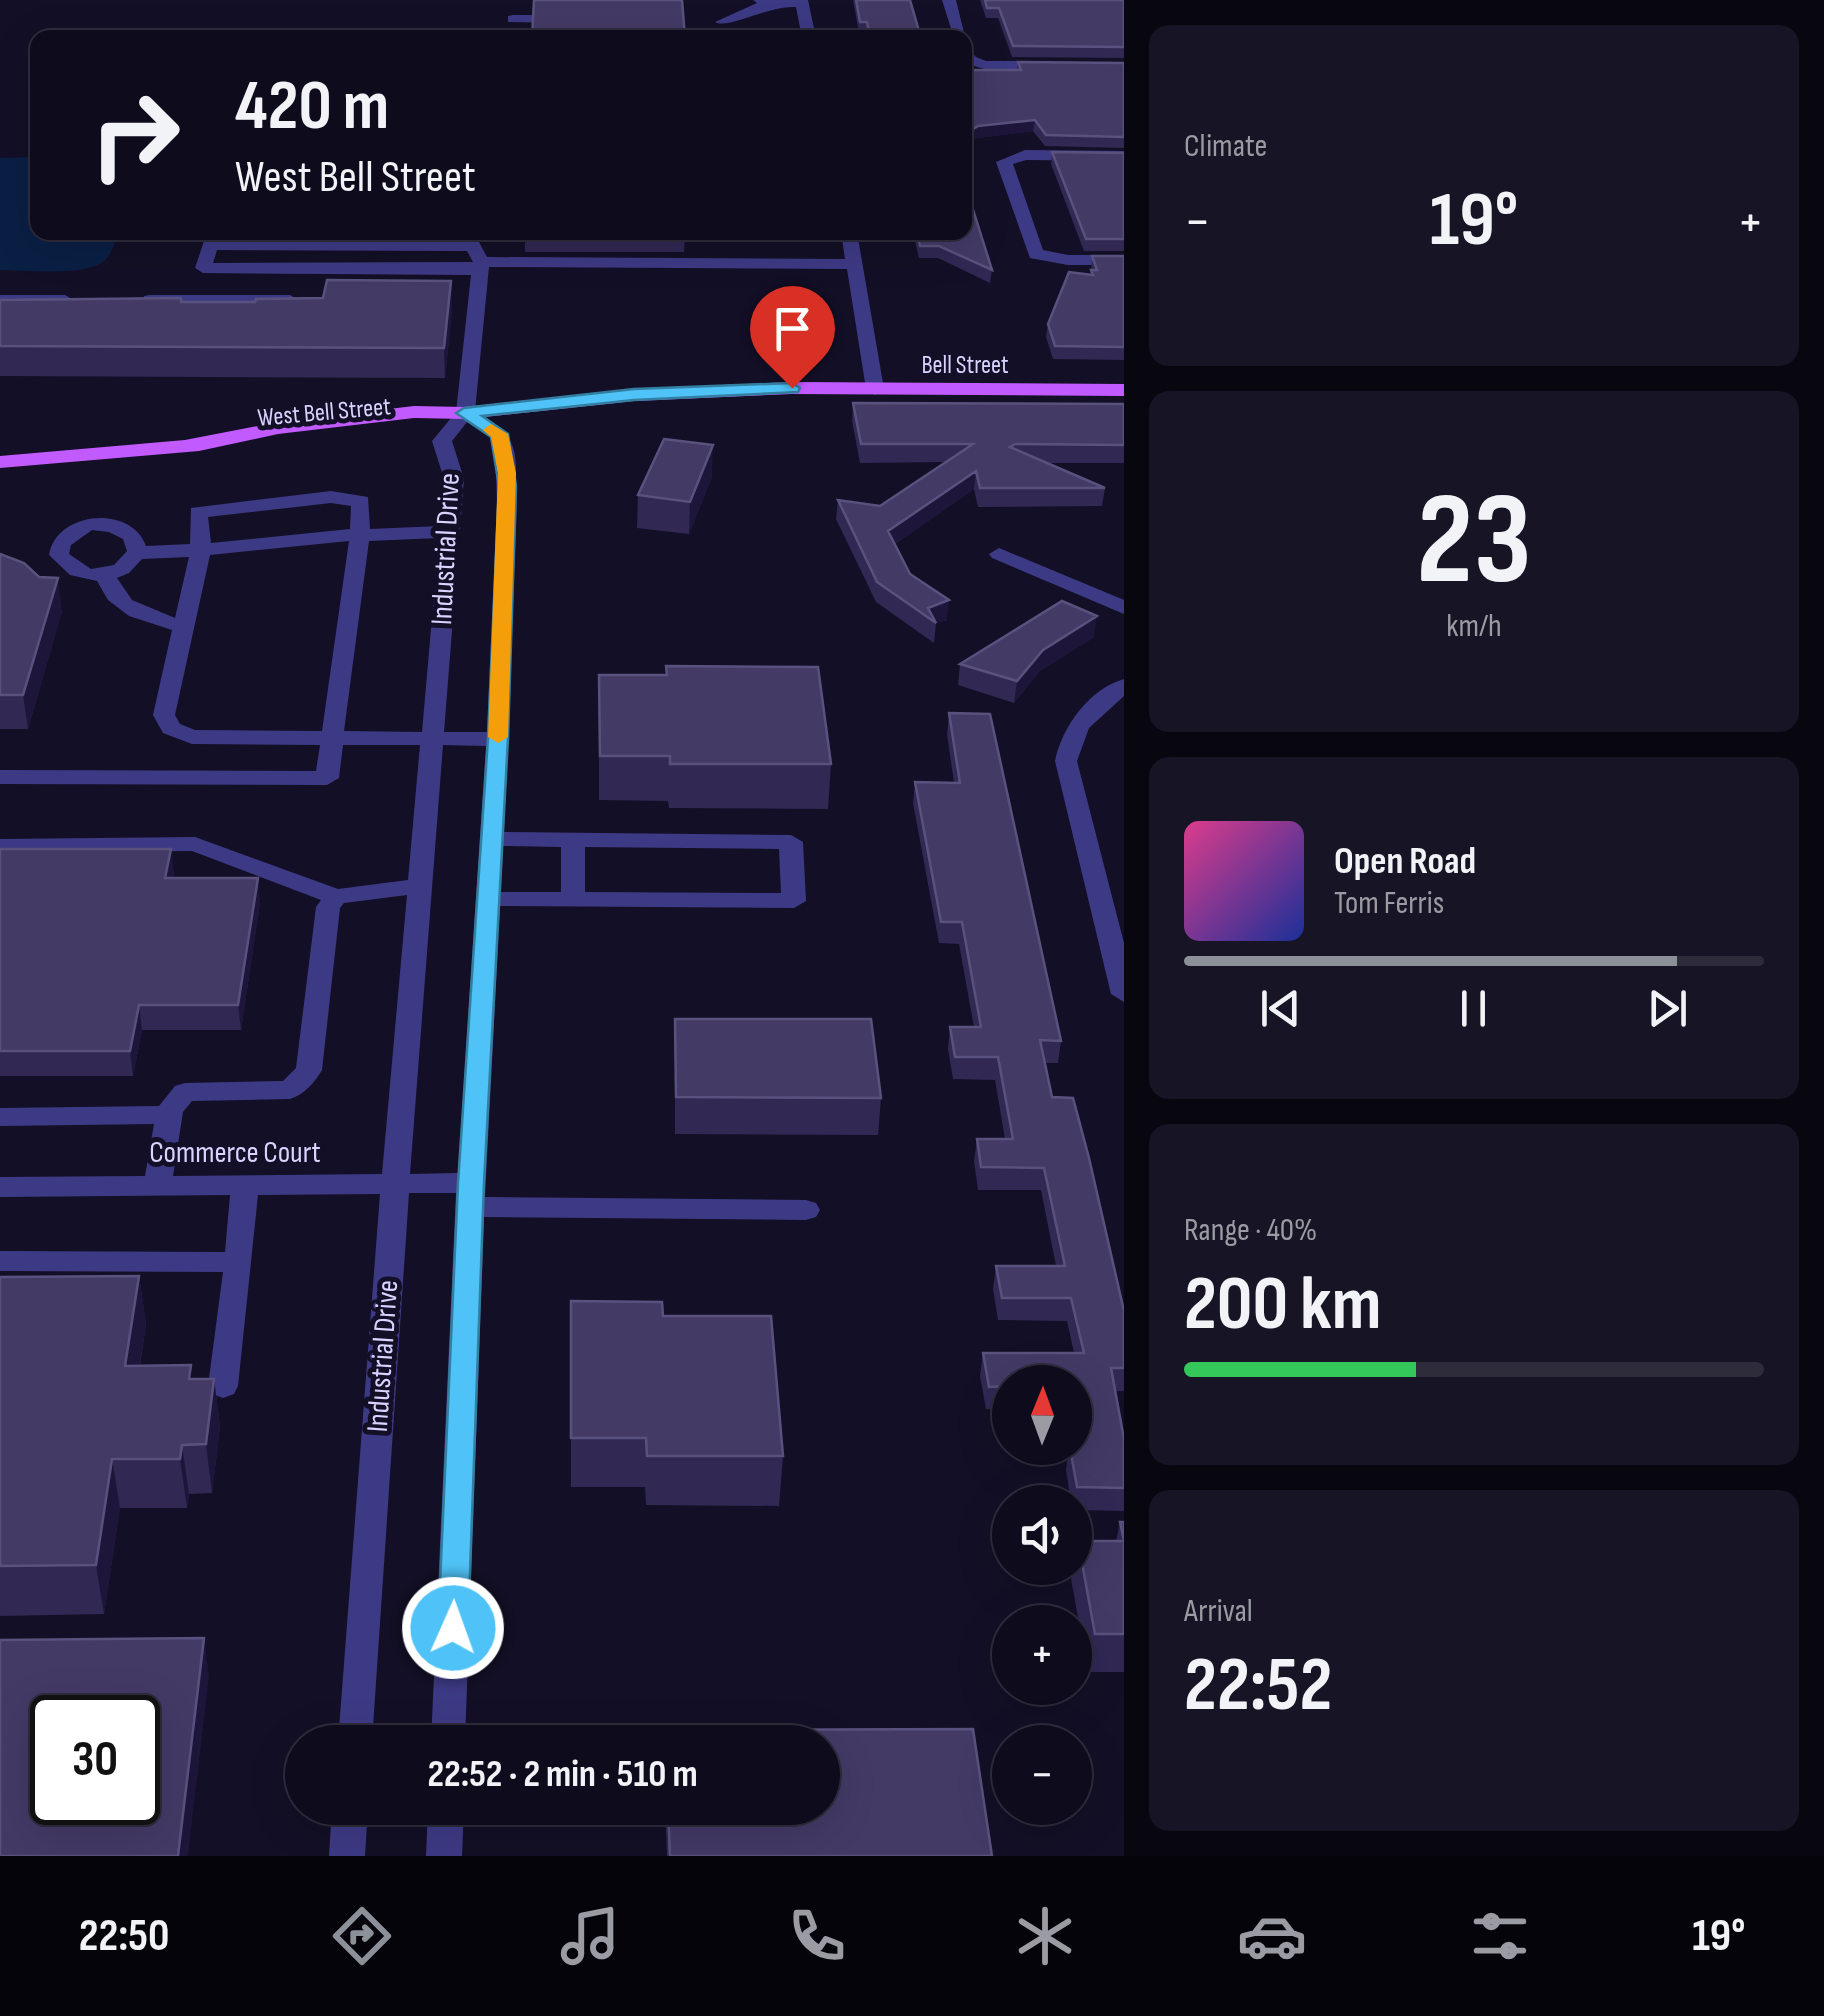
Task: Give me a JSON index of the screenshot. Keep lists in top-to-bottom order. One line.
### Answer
{"streets":{"main road":["Bell Street","West Bell Street"],"street":["Industrial Drive","Commerce Court"]},"crossings":[["Bell Street","West Bell Street"],["West Bell Street","Industrial Drive"],["Industrial Drive","Commerce Court"]],"north":"top","page":{"tile":["Climate",["23","km/h"],["Range · 40%","200 km"],["Arrival","22:52"]],"turn":["420 m","West Bell Street"],"heat":["−","19°","+"],"song":["Open Road","Tom Ferris"],"map_buttons":["+","−"],"limit":"30","trip":"22:52 · 2 min · 510 m","tabs":["22:50","19°"]}}
